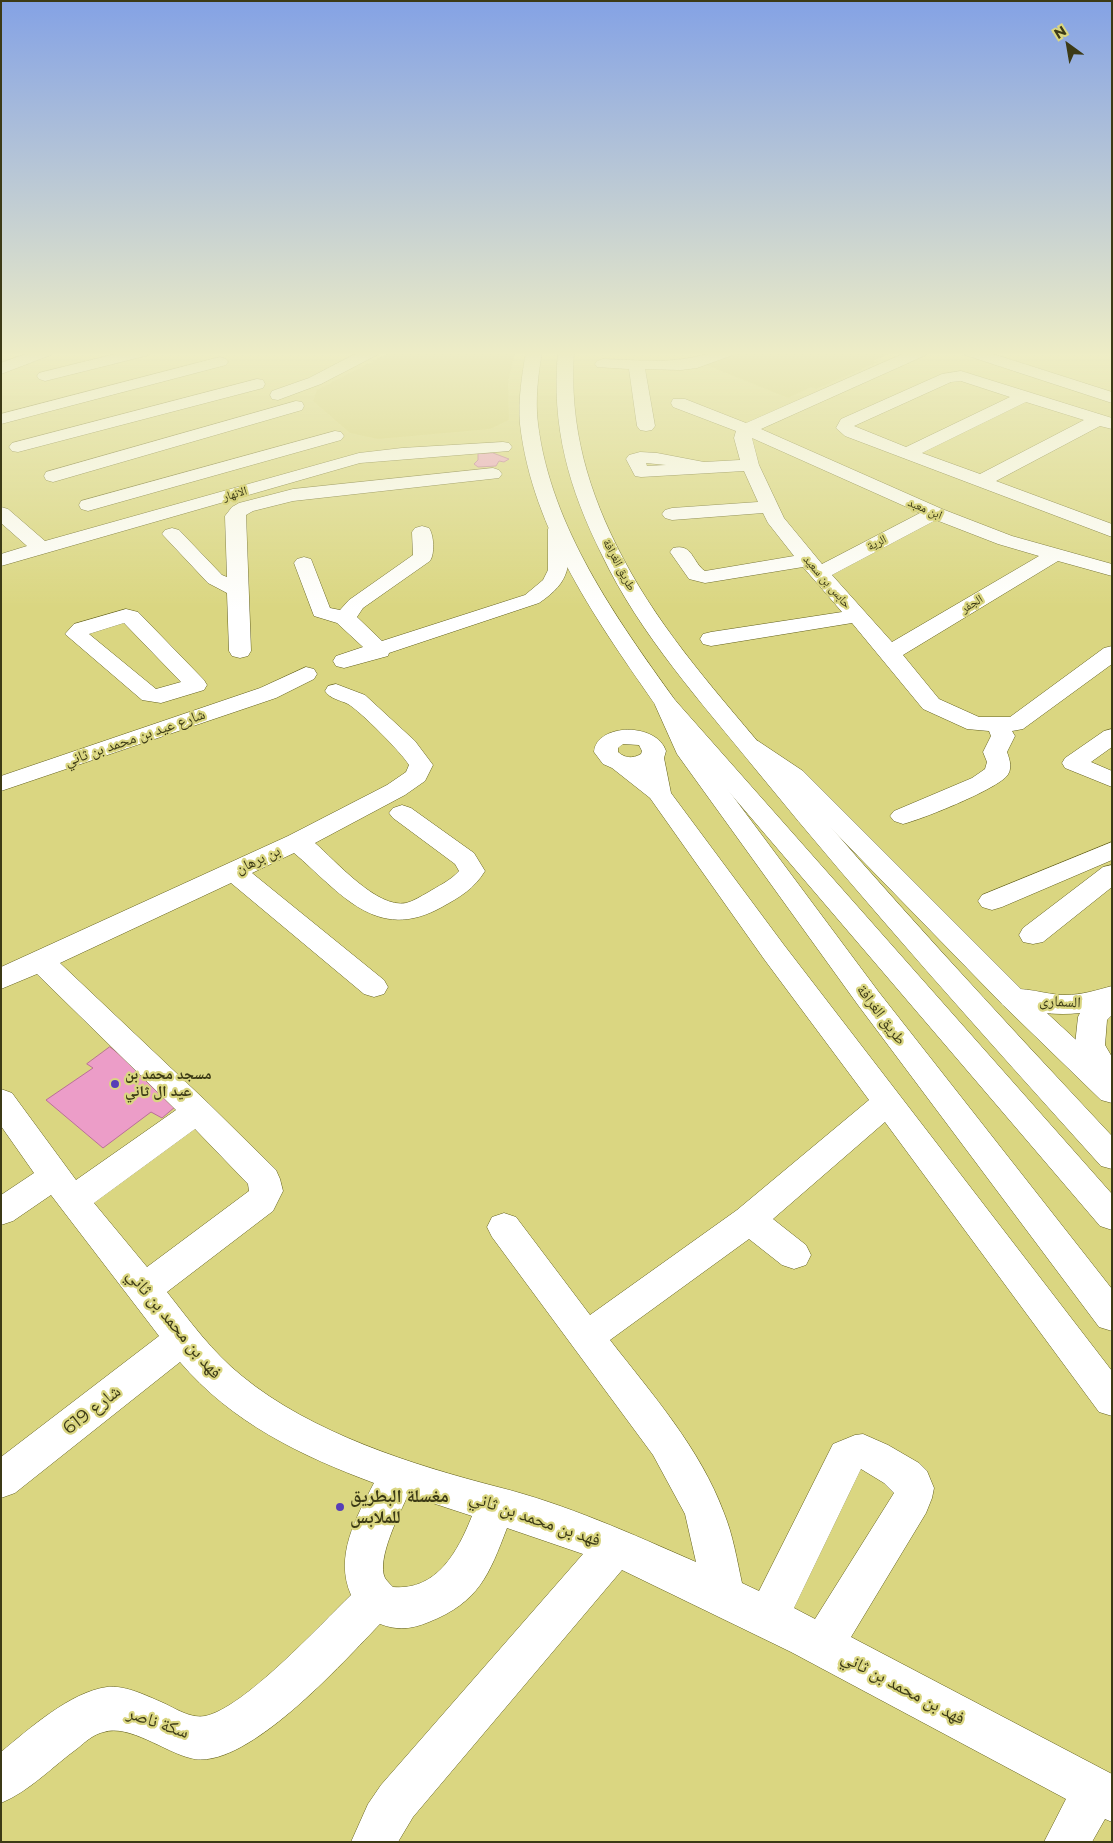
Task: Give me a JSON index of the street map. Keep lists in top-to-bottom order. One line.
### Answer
{"streets":{"main road":["الانهار","ابن معبد","الرية","طريق الغرافة","حابس بن سعيد","الجفر","شارع عيد بن محمد بن ثاني","بن برهان","السمارى","فهد بن محمد بن ثاني","شارع 619","سكة ناصر"]},"crossings":[["ابن معبد","الرية"],["ابن معبد","الجفر"],["الرية","حابس بن سعيد"],["طريق الغرافة","السمارى"],["حابس بن سعيد","الجفر"],["فهد بن محمد بن ثاني","شارع 619"]],"places":["مسجد محمد بن عيد ال ثاني","مغسلة البطريق للملابس"],"north":"top left"}
